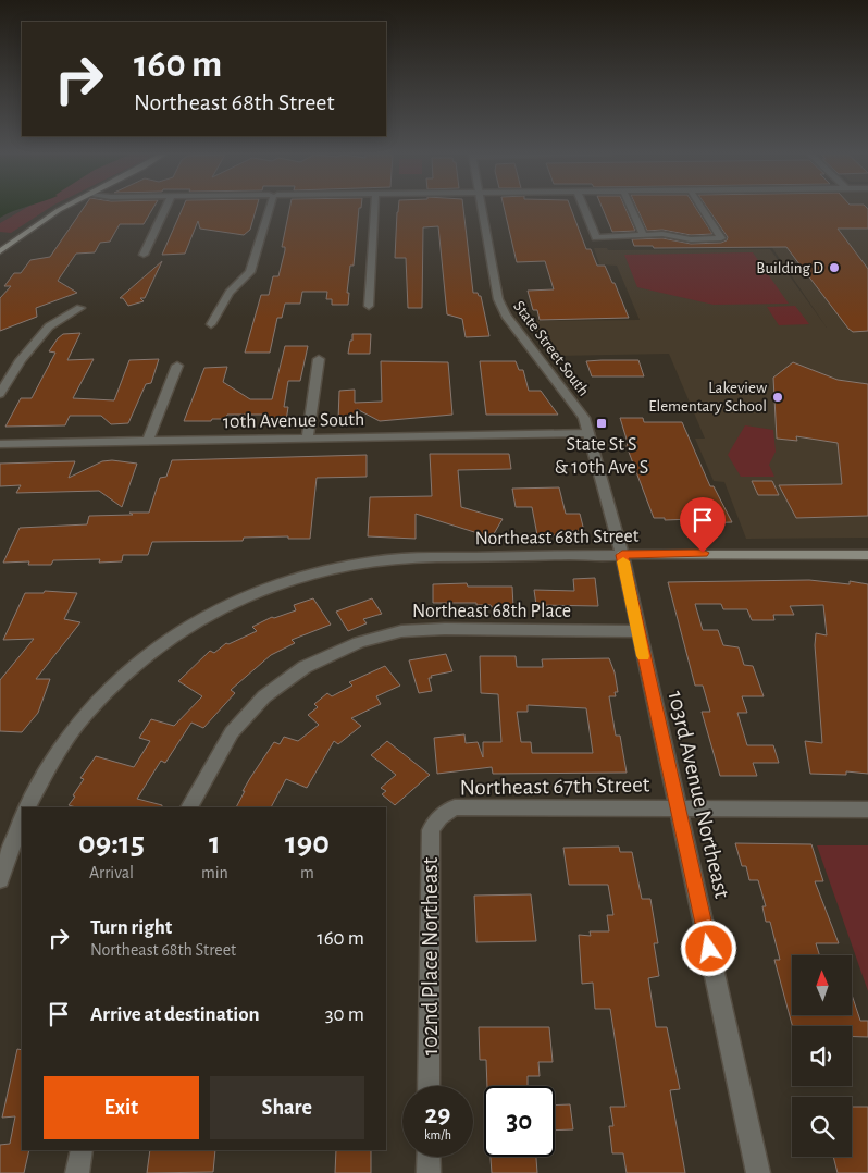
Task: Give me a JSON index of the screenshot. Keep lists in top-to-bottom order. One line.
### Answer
{"streets":{"main road":["Northeast 68th Street"],"street":["State Street South","10th Avenue South","Northeast 68th Place","Northeast 67th Street","103rd Avenue Northeast","102nd Place Northeast"]},"crossings":[["State Street South","10th Avenue South"],["State Street South","Northeast 68th Street"],["State Street South","103rd Avenue Northeast"],["Northeast 68th Street","103rd Avenue Northeast"],["Northeast 68th Place","103rd Avenue Northeast"],["Northeast 67th Street","103rd Avenue Northeast"],["Northeast 67th Street","102nd Place Northeast"]],"places":{"other":["Building D","Lakeview Elementary School"],"transit":["State St S & 10th Ave S"]},"north":"top","page":{"turn":["160 m","Northeast 68th Street"],"eta":["09:15","Arrival","1","min","190","m"],"list":[{"name":"Turn right","note":"Northeast 68th Street","value":"160 m"},{"name":"Arrive at destination","value":"30 m"}],"buttons":["Exit","Share"],"speed":"29 km/h","limit":"30"}}
